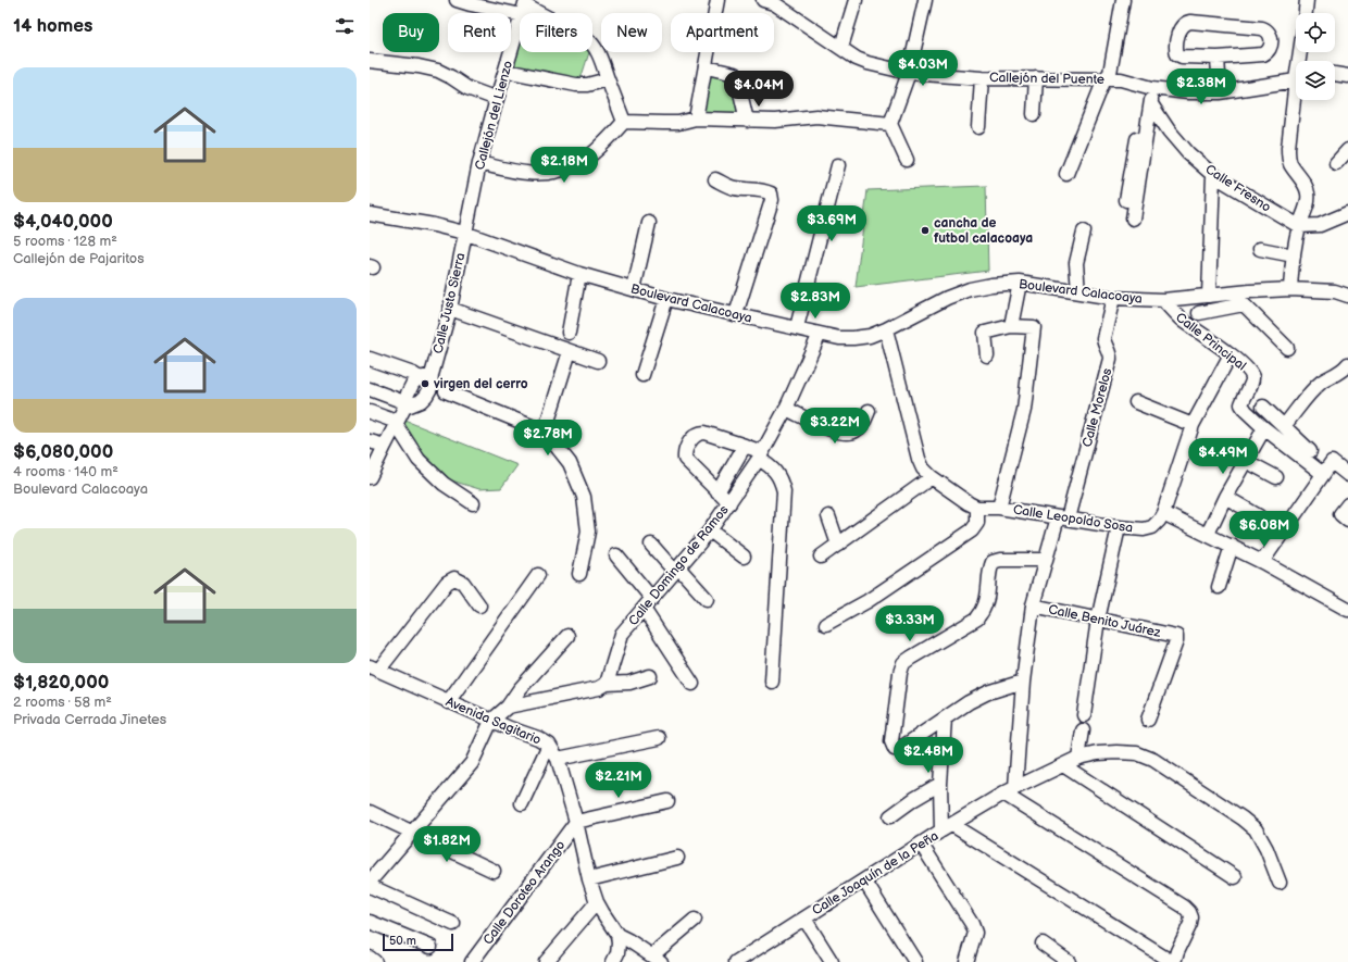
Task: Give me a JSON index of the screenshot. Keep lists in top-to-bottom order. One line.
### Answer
{"streets":{"street":["Callejón del Puente","Callejón del Lienzo","Calle Fresno","Boulevard Calacoaya","Calle Justo Sierra","Calle Principal","Calle Morelos","Calle Leopoldo Sosa","Calle Domingo de Ramos","Calle Benito Juárez","Avenida Sagitario","Calle Joaquín de la Peña","Calle Doroteo Arango"]},"crossings":[["Callejón del Lienzo","Boulevard Calacoaya"],["Callejón del Lienzo","Calle Justo Sierra"],["Boulevard Calacoaya","Calle Justo Sierra"],["Boulevard Calacoaya","Calle Principal"],["Boulevard Calacoaya","Calle Morelos"],["Boulevard Calacoaya","Calle Domingo de Ramos"],["Calle Morelos","Calle Leopoldo Sosa"],["Calle Morelos","Calle Benito Juárez"],["Calle Morelos","Calle Joaquín de la Peña"],["Avenida Sagitario","Calle Doroteo Arango"]],"places":["cancha de futbol calacoaya","virgen del cerro"],"scale_bar":"50 m","page":{"heading":"14 homes","chip":["Buy","Rent","Filters","New","Apartment"],"price":["$4.03M","$2.38M","$4.04M","$2.18M","$3.69M","$2.83M","$3.22M","$2.78M","$4.49M","$6.08M","$3.33M","$2.48M","$2.21M","$1.82M"],"list":[{"name":"$4,040,000","note":"5 rooms · 128 m² · Callejón de Pajaritos"},{"name":"$6,080,000","note":"4 rooms · 140 m² · Boulevard Calacoaya"},{"name":"$1,820,000","note":"2 rooms · 58 m² · Privada Cerrada Jinetes"}],"scale":"50 m"}}
